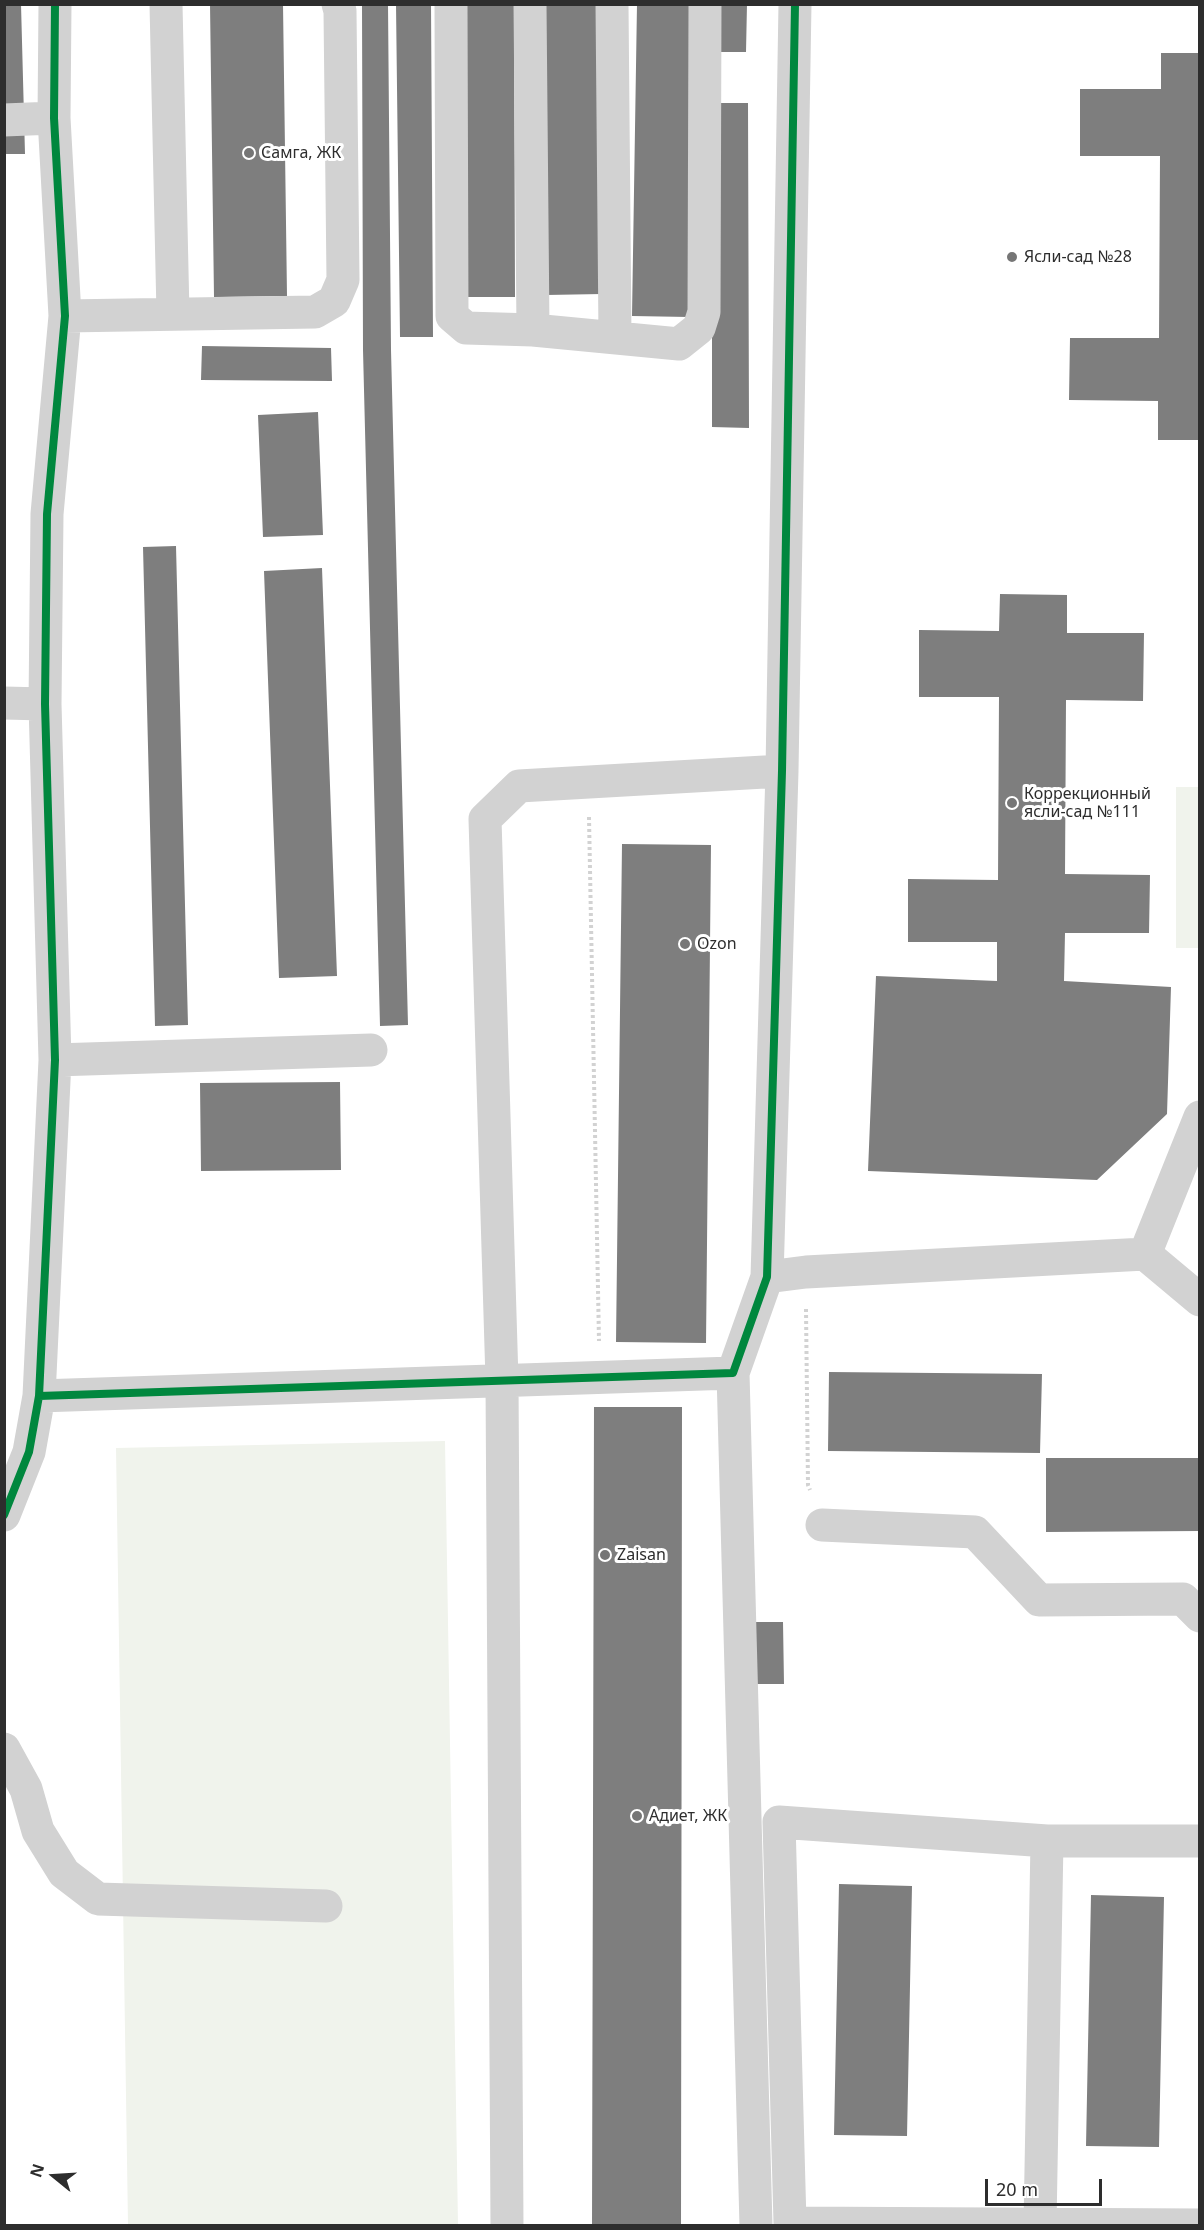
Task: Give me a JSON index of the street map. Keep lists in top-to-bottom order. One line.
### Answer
{"places":["Самга, ЖК","Ясли-сад №28","Коррекционный ясли-сад №111","Ozon","Zaisan","Адиет, ЖК"],"scale_bar":"20 m","north":"left"}
